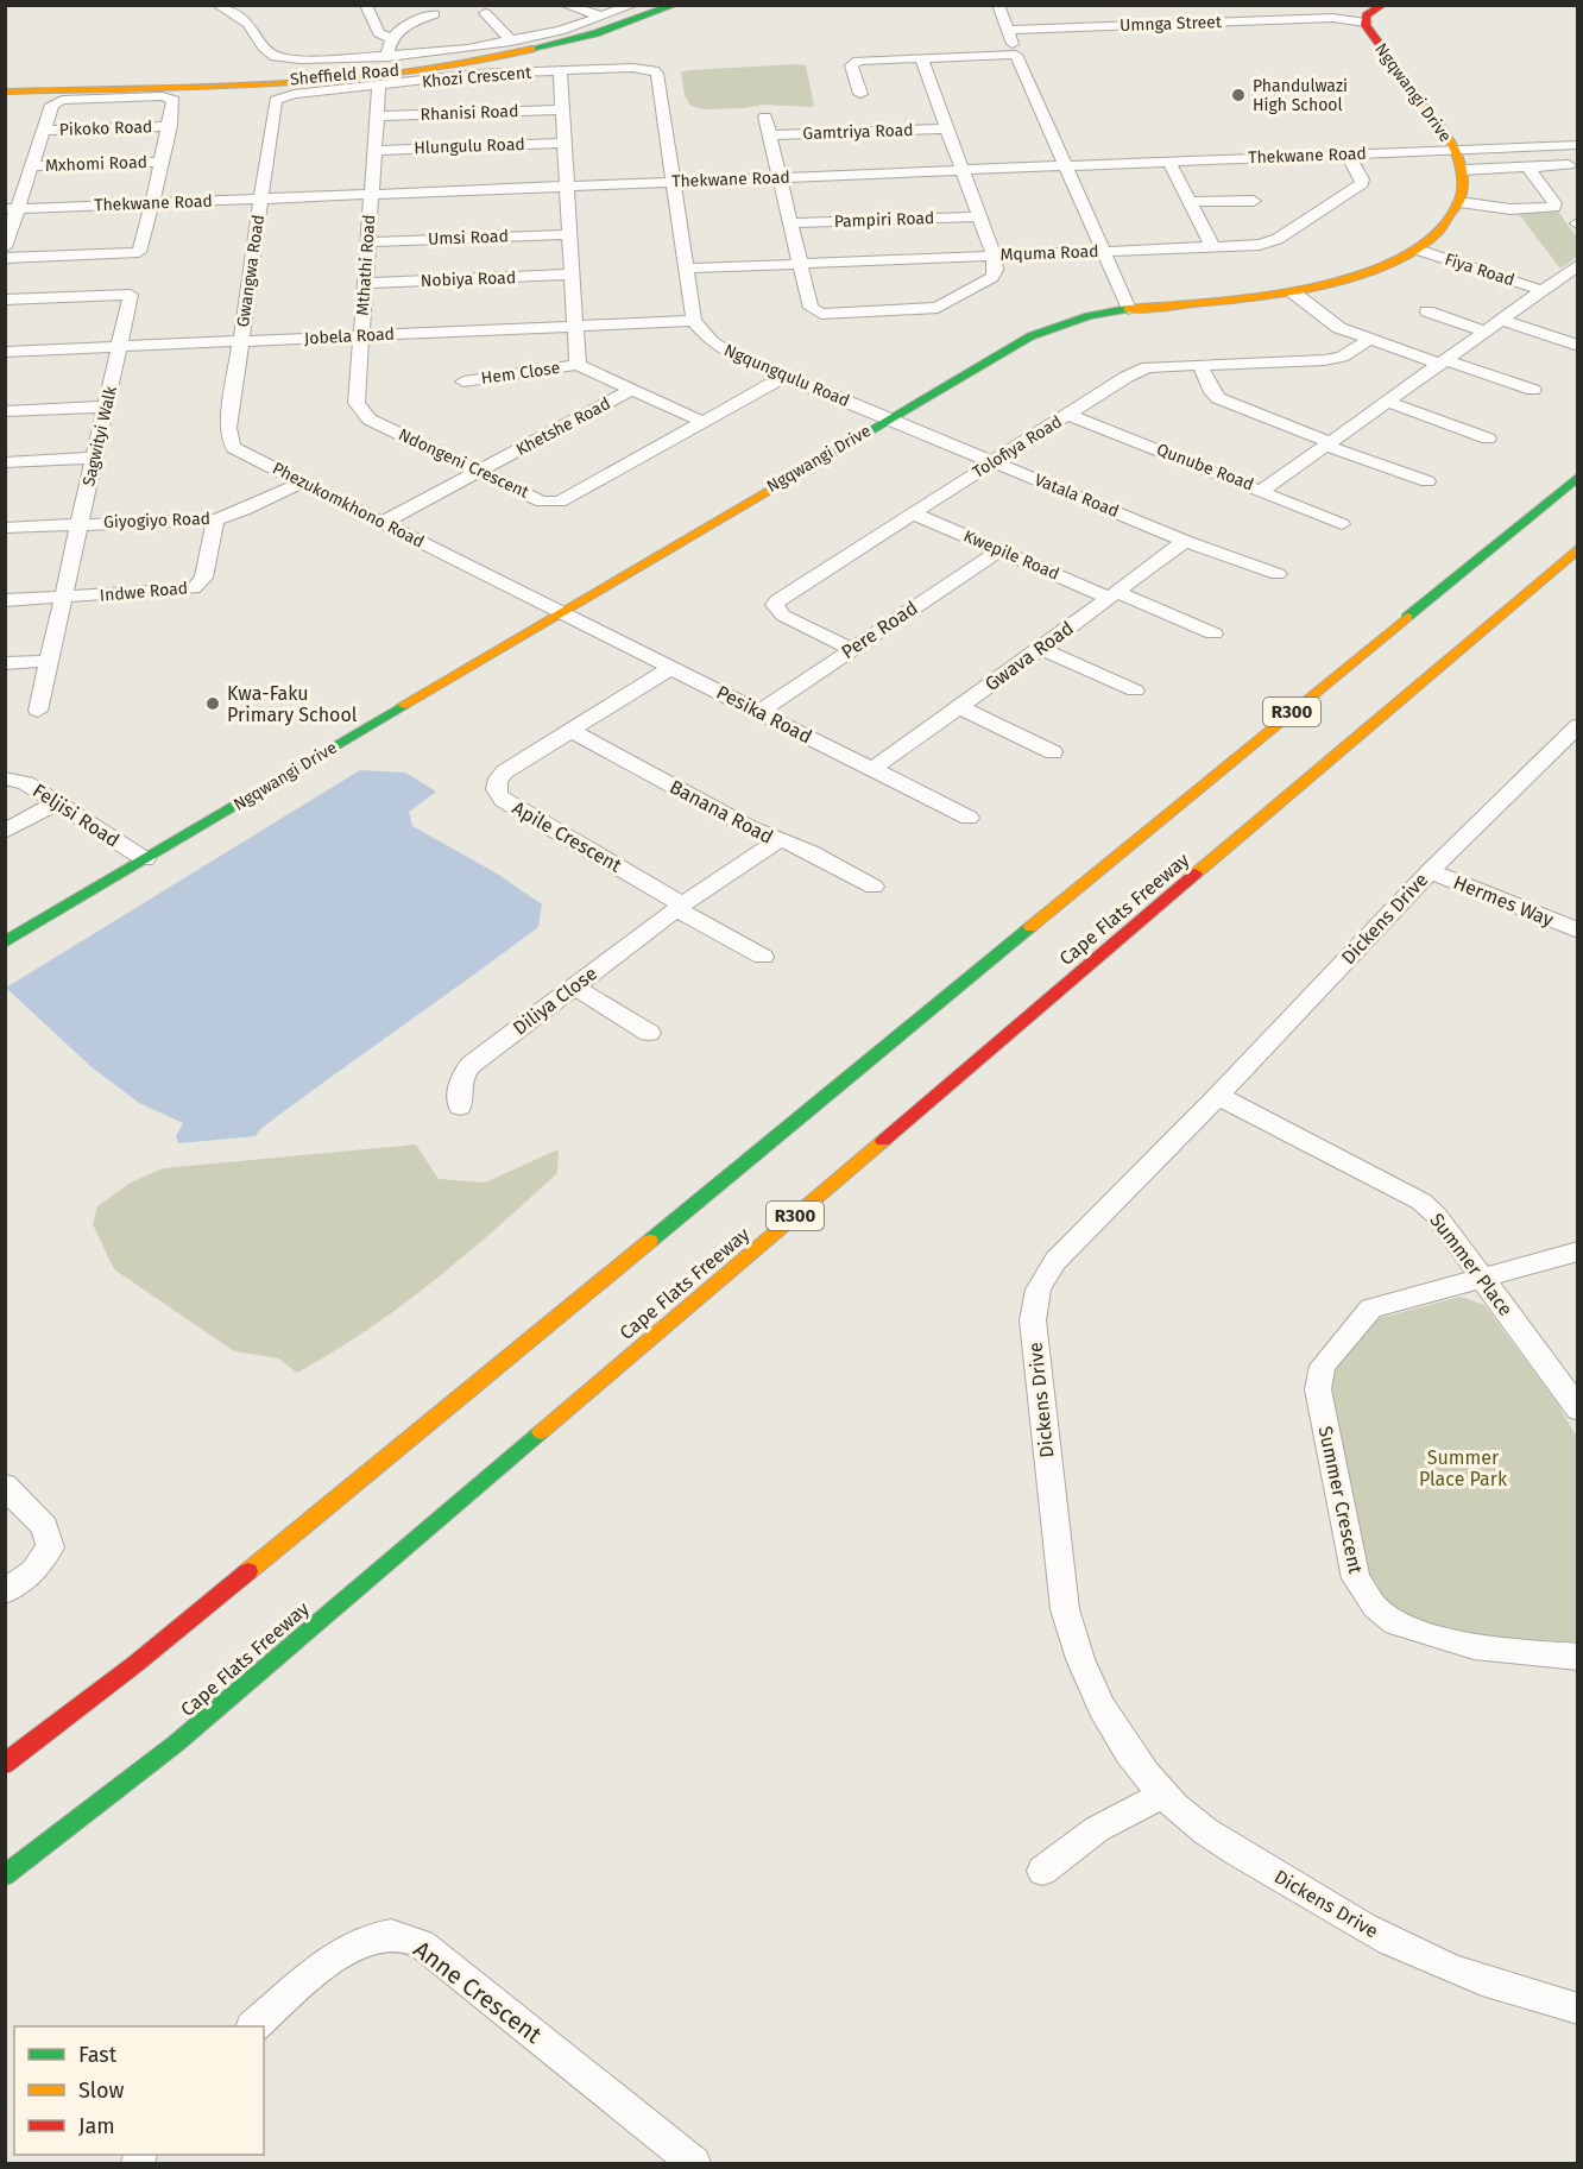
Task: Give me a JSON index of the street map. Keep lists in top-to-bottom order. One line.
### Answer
{"streets":{"main road":["Sheffield Road","Ngqwangi Drive","R300","Cape Flats Freeway"],"street":["Umnga Street","Khozi Crescent","Rhanisi Road","Pikoko Road","Gamtriya Road","Hlungulu Road","Thekwane Road","Mxhomi Road","Pampiri Road","Umsi Road","Mquma Road","Mthathi Road","Fiya Road","Gwangwa Road","Nobiya Road","Jobela Road","Hem Close","Ngqungqulu Road","Khetshe Road","Sagwityi Walk","Tolofiya Road","Ndongeni Crescent","Qunube Road","Vatala Road","Phezukomkhono Road","Giyogiyo Road","Kwepile Road","Indwe Road","Pere Road","Gwava Road","Pesika Road","Banana Road","Feljisi Road","Apile Crescent","Hermes Way","Dickens Drive","Diliya Close","Summer Place","Summer Crescent","Anne Crescent"]},"crossings":[["Umnga Street","Ngqwangi Drive"],["Khozi Crescent","Thekwane Road"],["Khozi Crescent","Mthathi Road"],["Khozi Crescent","Gwangwa Road"],["Ngqwangi Drive","Thekwane Road"],["Ngqwangi Drive","Fiya Road"],["Ngqwangi Drive","Ngqungqulu Road"],["Ngqwangi Drive","Vatala Road"],["Ngqwangi Drive","Phezukomkhono Road"],["Ngqwangi Drive","Pesika Road"],["Ngqwangi Drive","Feljisi Road"],["Rhanisi Road","Mthathi Road"],["Hlungulu Road","Mthathi Road"],["Thekwane Road","Mquma Road"],["Thekwane Road","Mthathi Road"],["Thekwane Road","Gwangwa Road"],["Umsi Road","Mthathi Road"],["Mthathi Road","Nobiya Road"],["Mthathi Road","Jobela Road"],["Mthathi Road","Ndongeni Crescent"],["Gwangwa Road","Jobela Road"],["Gwangwa Road","Phezukomkhono Road"],["Jobela Road","Ngqungqulu Road"],["Jobela Road","Sagwityi Walk"],["Jobela Road","Ndongeni Crescent"],["Jobela Road","Phezukomkhono Road"],["Ngqungqulu Road","Ndongeni Crescent"],["Ngqungqulu Road","Vatala Road"],["Khetshe Road","Ndongeni Crescent"],["Khetshe Road","Phezukomkhono Road"],["Sagwityi Walk","Giyogiyo Road"],["Sagwityi Walk","Indwe Road"],["Tolofiya Road","Qunube Road"],["Tolofiya Road","Vatala Road"],["Tolofiya Road","Kwepile Road"],["Tolofiya Road","Pere Road"],["Vatala Road","Gwava Road"],["Phezukomkhono Road","Giyogiyo Road"],["Phezukomkhono Road","Pesika Road"],["Giyogiyo Road","Indwe Road"],["Kwepile Road","Pere Road"],["Kwepile Road","Gwava Road"],["Pere Road","Pesika Road"],["Gwava Road","Pesika Road"],["Pesika Road","Apile Crescent"],["Banana Road","Apile Crescent"],["Banana Road","Diliya Close"],["Apile Crescent","Diliya Close"],["Hermes Way","Dickens Drive"],["Dickens Drive","Summer Place"],["Summer Place","Summer Crescent"]],"parks":["Summer Place Park"],"places":["Phandulwazi High School","Kwa-Faku Primary School"],"legend":["Fast","Slow","Jam"]}
